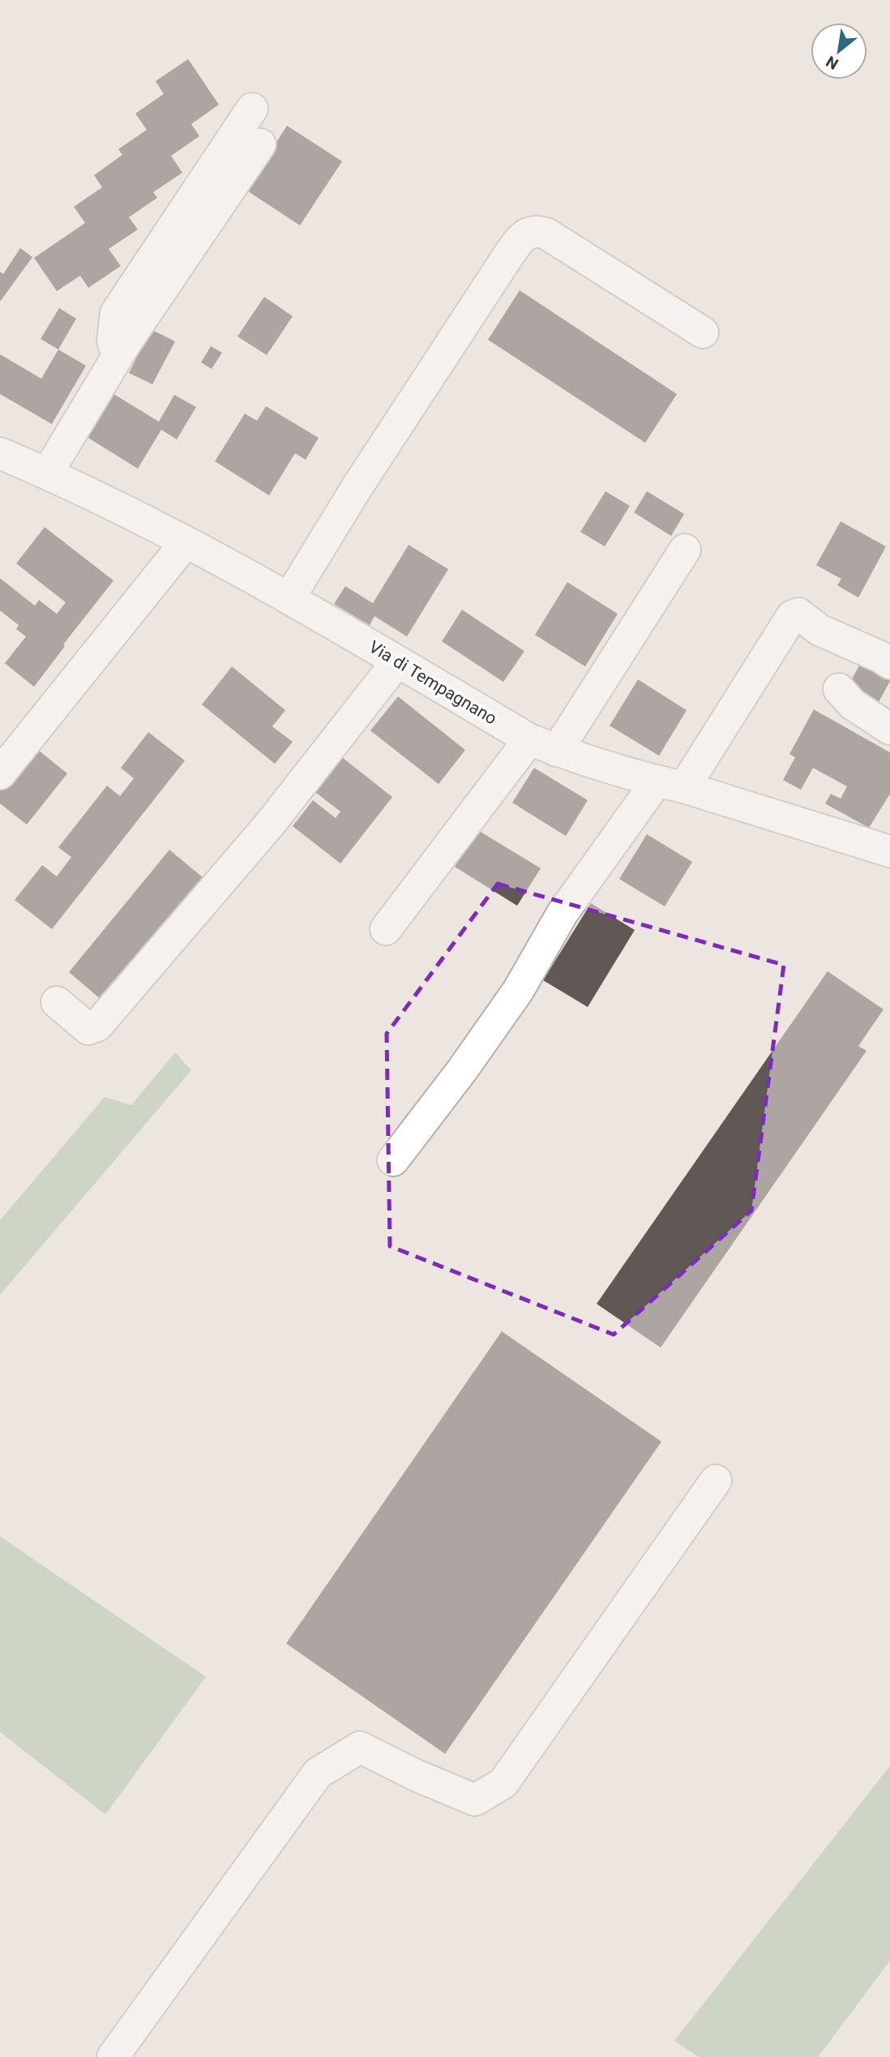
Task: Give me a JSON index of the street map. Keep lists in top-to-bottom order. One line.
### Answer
{"streets":{"street":["Via di Tempagnano"]},"north":"bottom left"}
